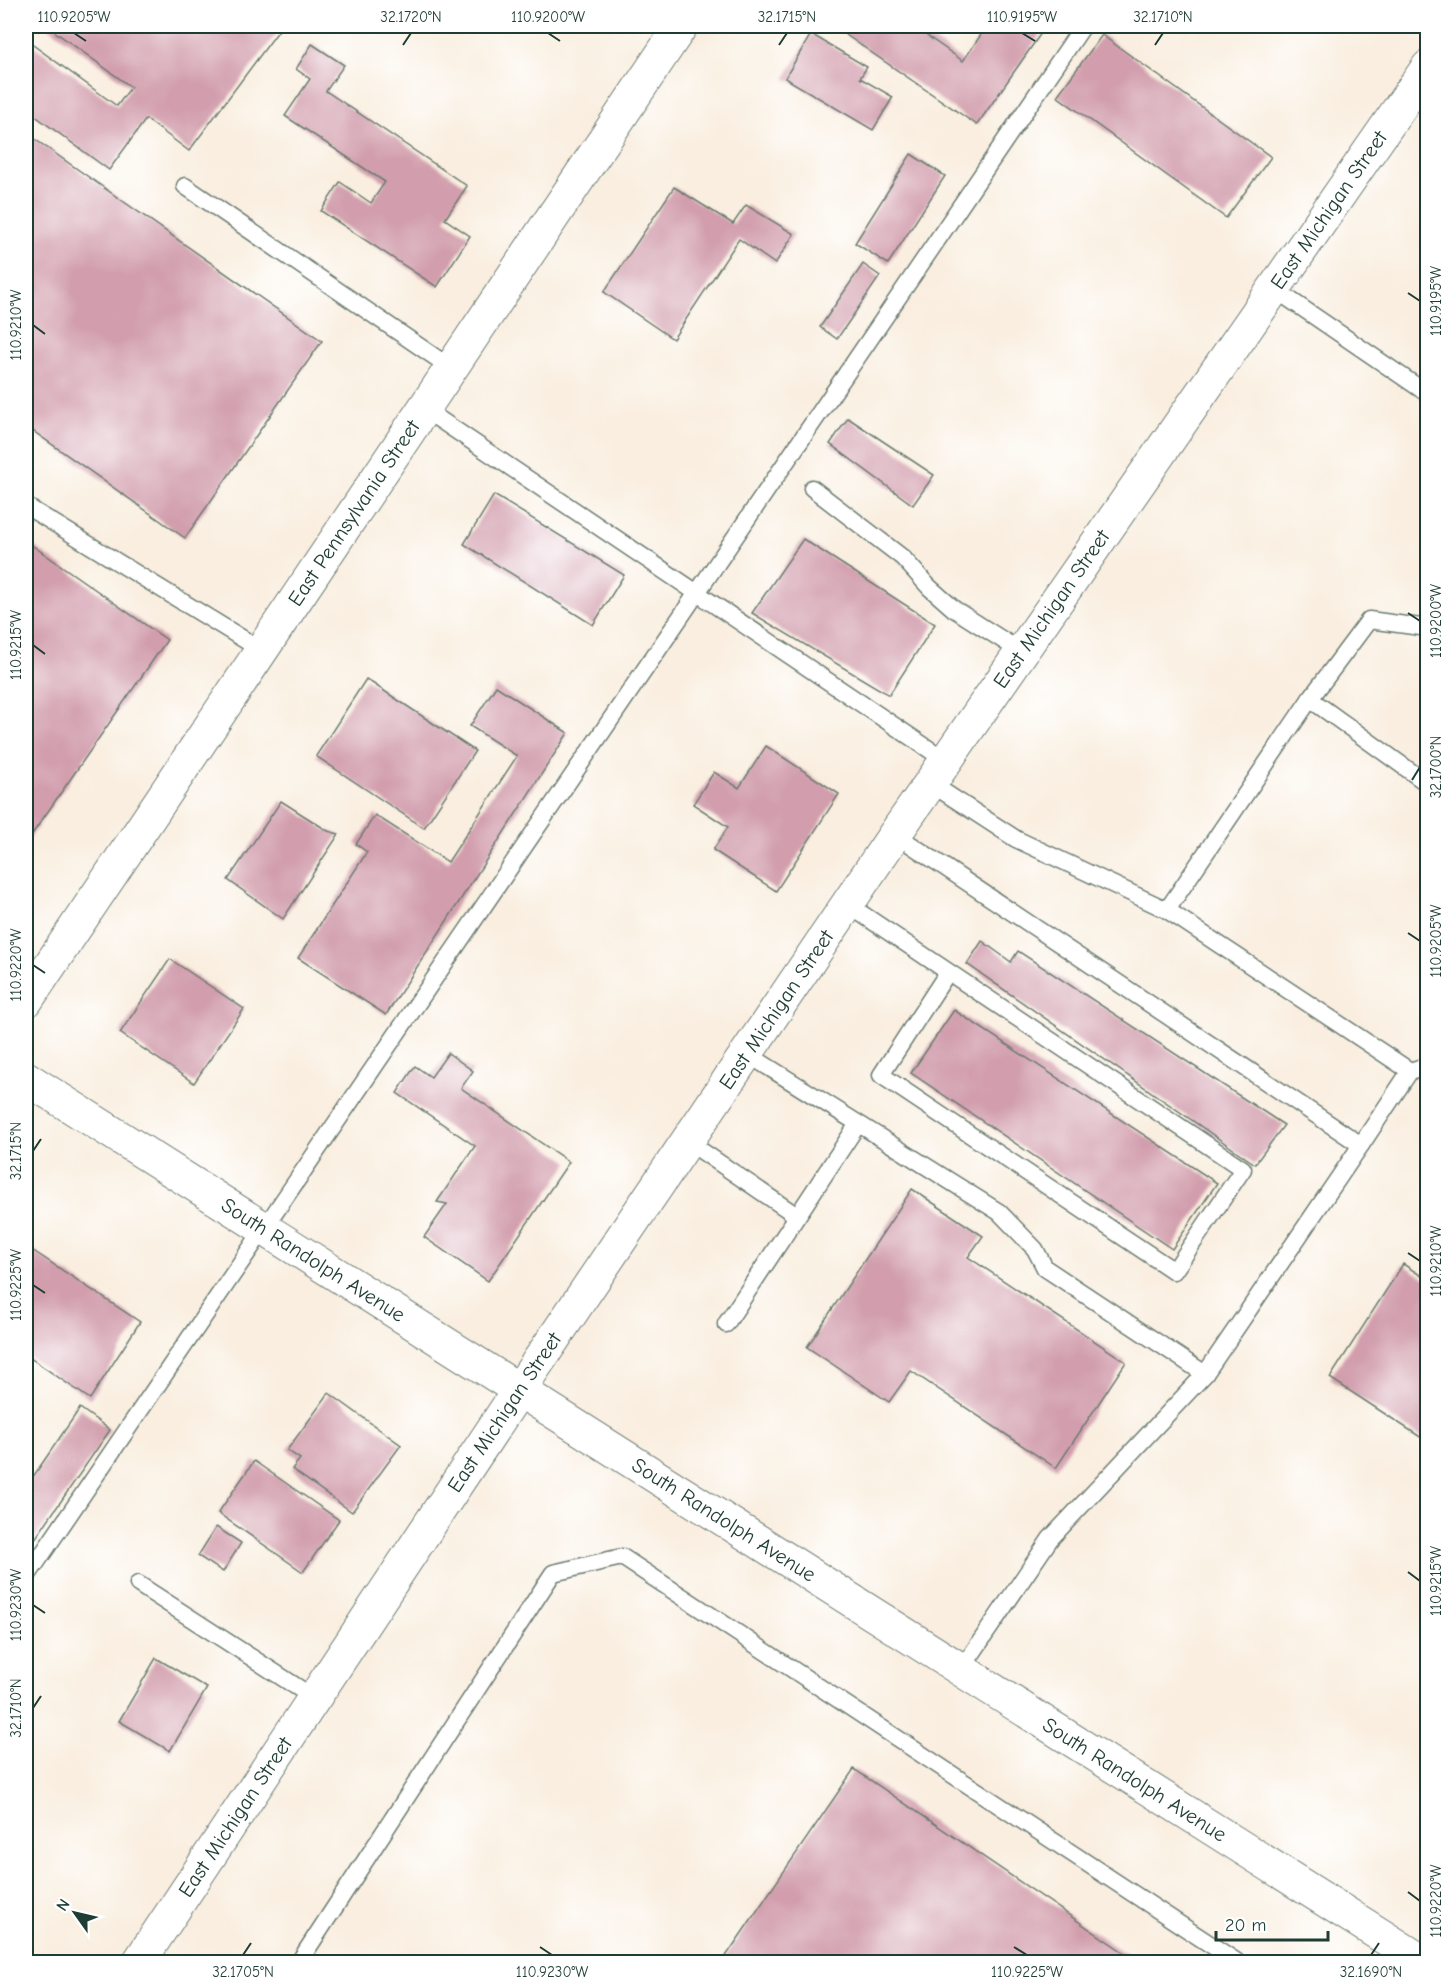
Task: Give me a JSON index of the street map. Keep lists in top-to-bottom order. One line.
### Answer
{"streets":{"street":["East Michigan Street","East Pennsylvania Street","South Randolph Avenue"]},"crossings":[["East Michigan Street","South Randolph Avenue"]],"scale_bar":"20 m","north":"top left","coordinates":["110.9205°W","32.1720°N","110.9200°W","32.1715°N","110.9195°W","32.1710°N","110.9210°W","110.9215°W","32.1700°N","110.9220°W","110.9225°W","110.9230°W","32.1705°N","32.1690°N"]}
